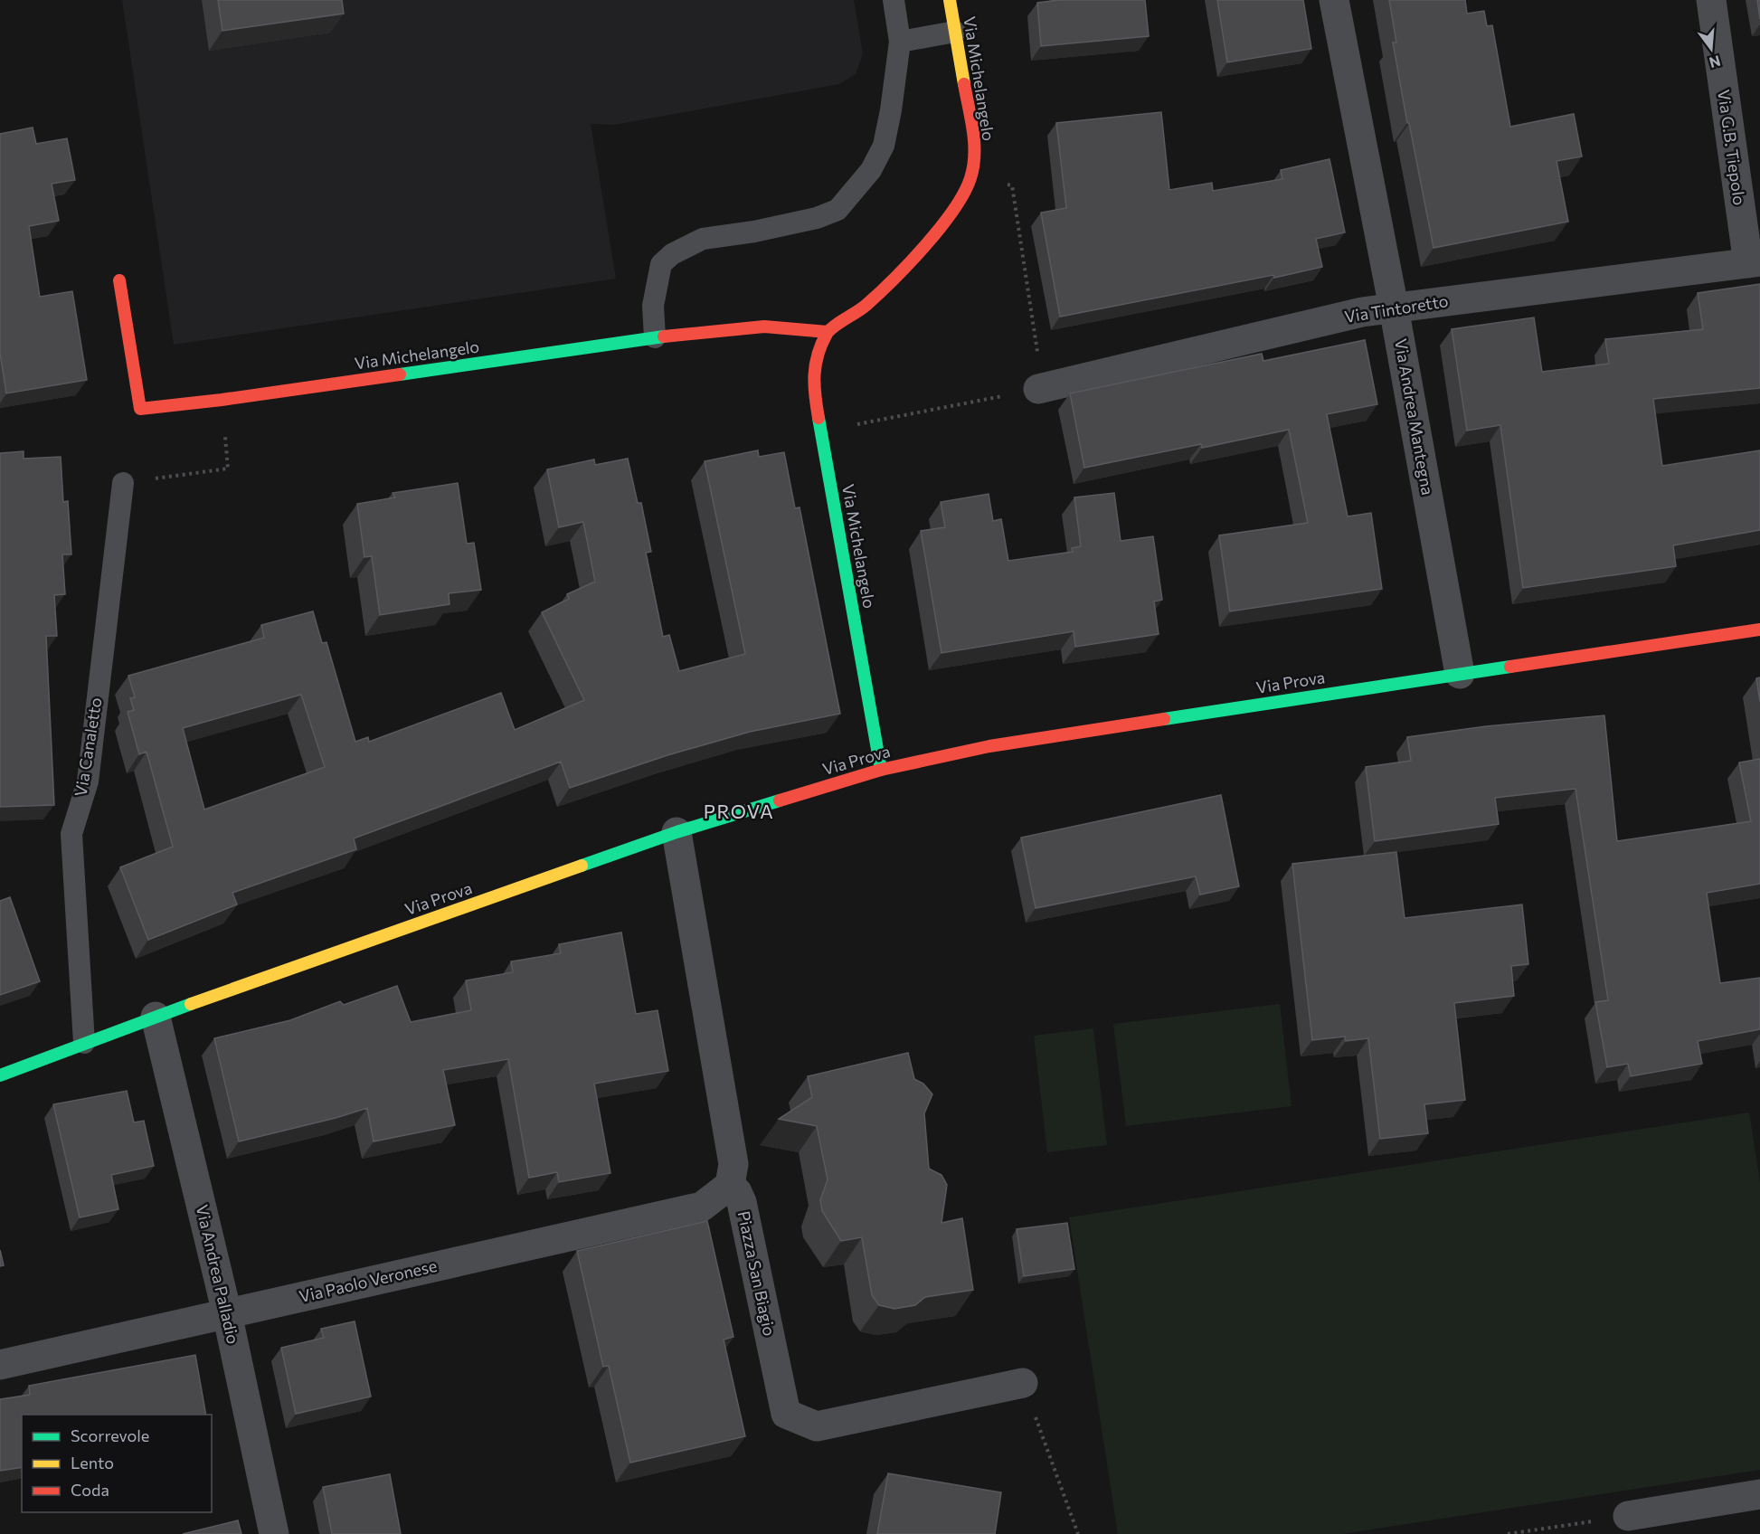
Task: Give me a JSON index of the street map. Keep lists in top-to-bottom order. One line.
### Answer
{"streets":{"main road":["Via Michelangelo","Via Prova"],"street":["Via G.B. Tiepolo","Via Tintoretto","Via Andrea Mantegna","Piazza San Biagio","Via Andrea Palladio","Via Paolo Veronese"],"lane":["Via Canaletto"]},"crossings":[["Via Michelangelo","Via Prova"],["Via G.B. Tiepolo","Via Tintoretto"],["Via Tintoretto","Via Andrea Mantegna"],["Via Andrea Mantegna","Via Prova"],["Via Prova","Via Canaletto"],["Via Prova","Via Andrea Palladio"],["Piazza San Biagio","Via Paolo Veronese"],["Via Andrea Palladio","Via Paolo Veronese"]],"districts":["PROVA"],"legend":["Scorrevole","Lento","Coda"],"north":"bottom"}
